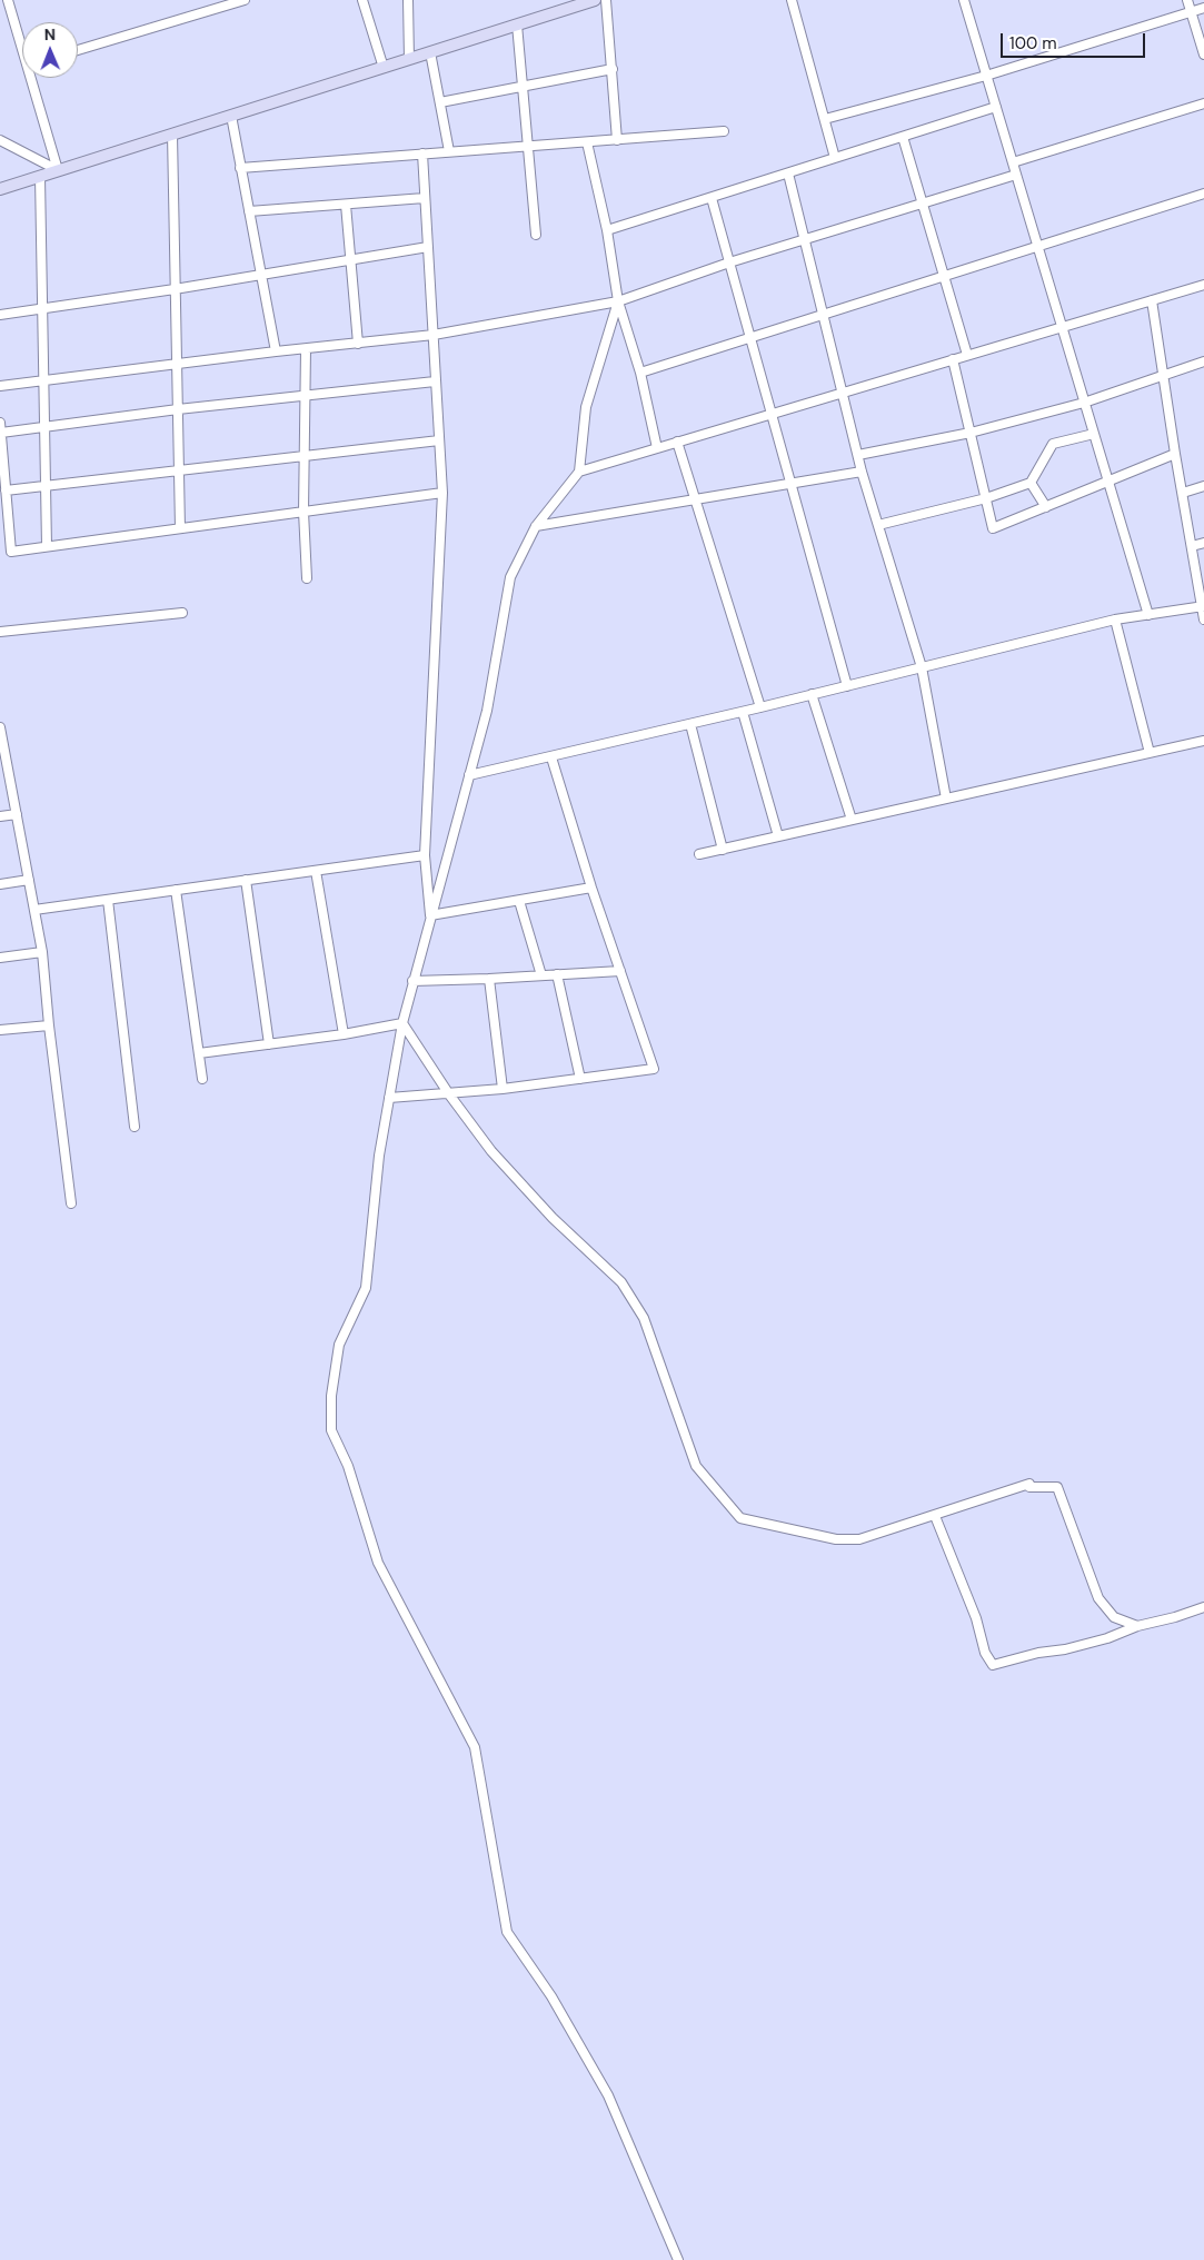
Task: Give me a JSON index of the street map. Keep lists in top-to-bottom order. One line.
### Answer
{"scale_bar":"100 m","north":"top"}
